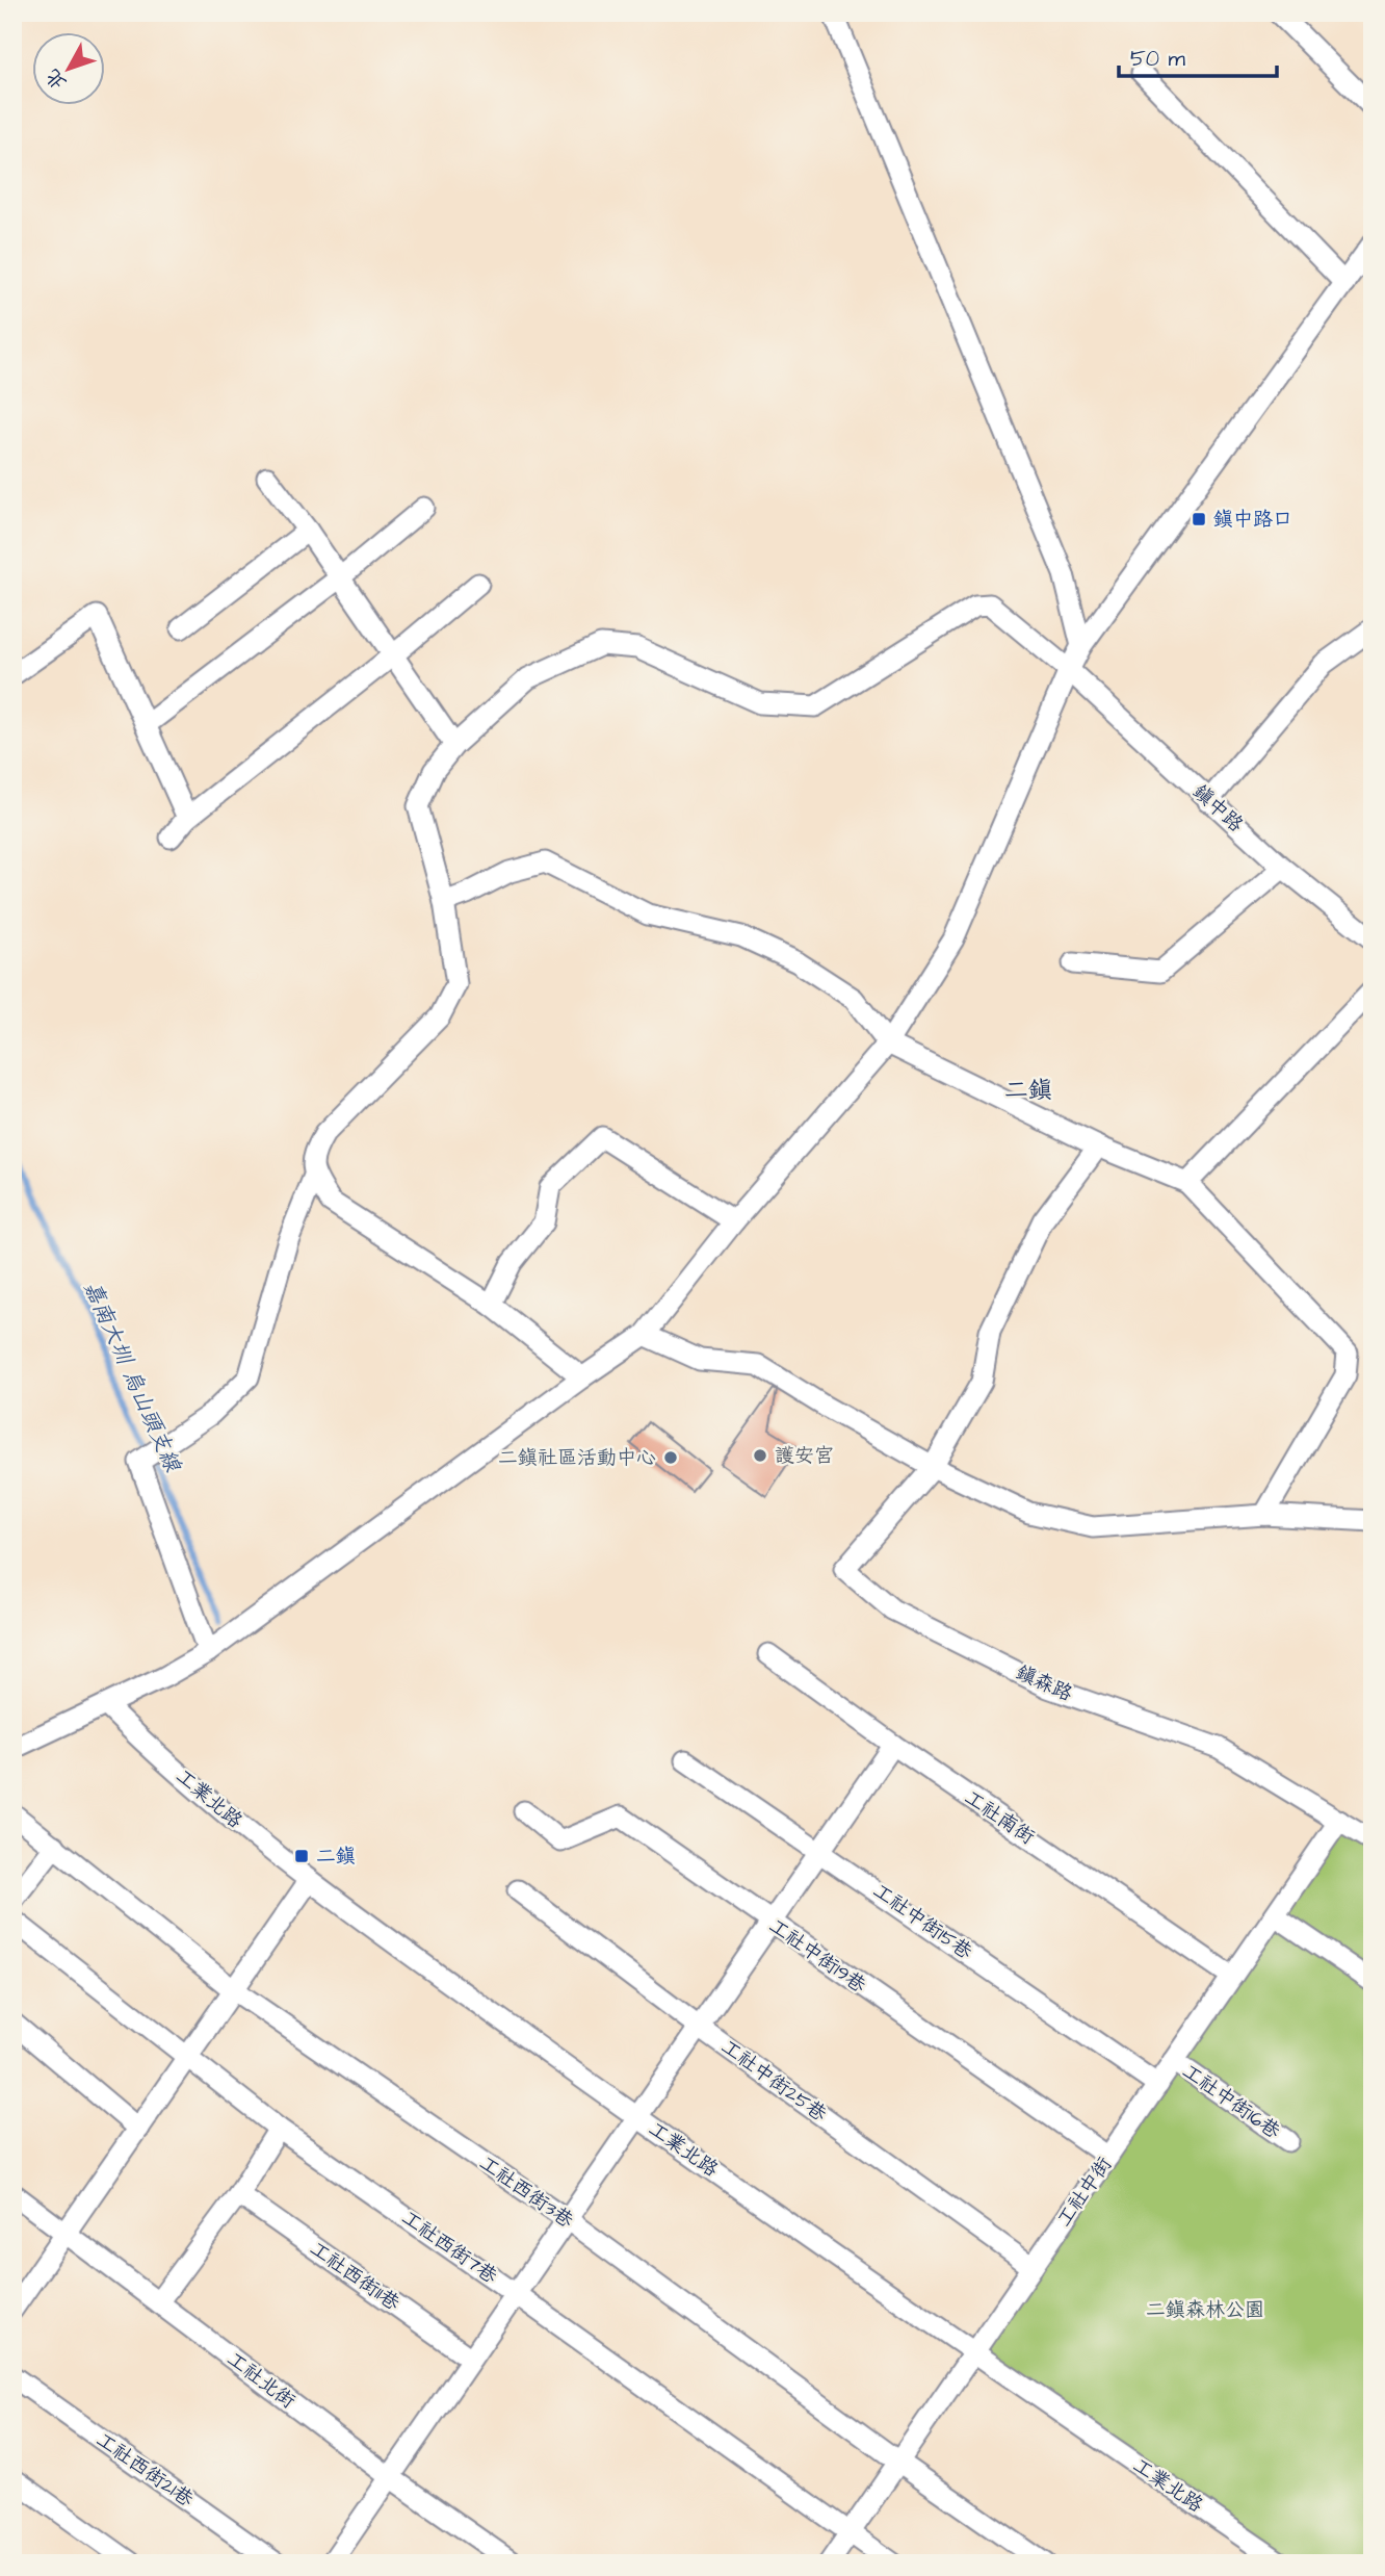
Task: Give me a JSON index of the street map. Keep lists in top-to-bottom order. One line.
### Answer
{"streets":{"street":["鎮中路","鎮森路","工業北路","工社南街","工社中街15巷","工社中街19巷","工社中街25巷","工社中街16巷","工社西街3巷","工社中街","工社西街7巷","工社西街11巷","工社北街","工社西街21巷"]},"crossings":[["鎮森路","工社中街"],["工業北路","工社中街"],["工社南街","工社中街"],["工社中街15巷","工社中街"],["工社中街19巷","工社中街"],["工社中街25巷","工社中街"],["工社中街16巷","工社中街"],["工社西街3巷","工社中街"],["工社中街","工社西街7巷"]],"districts":["二鎮"],"water":["嘉南大圳 烏山頭支線"],"parks":["二鎮森林公園"],"places":{"transit":["鎮中路口","二鎮"],"other":["護安宮","二鎮社區活動中心"]},"scale_bar":"50 m","north":"bottom left"}
